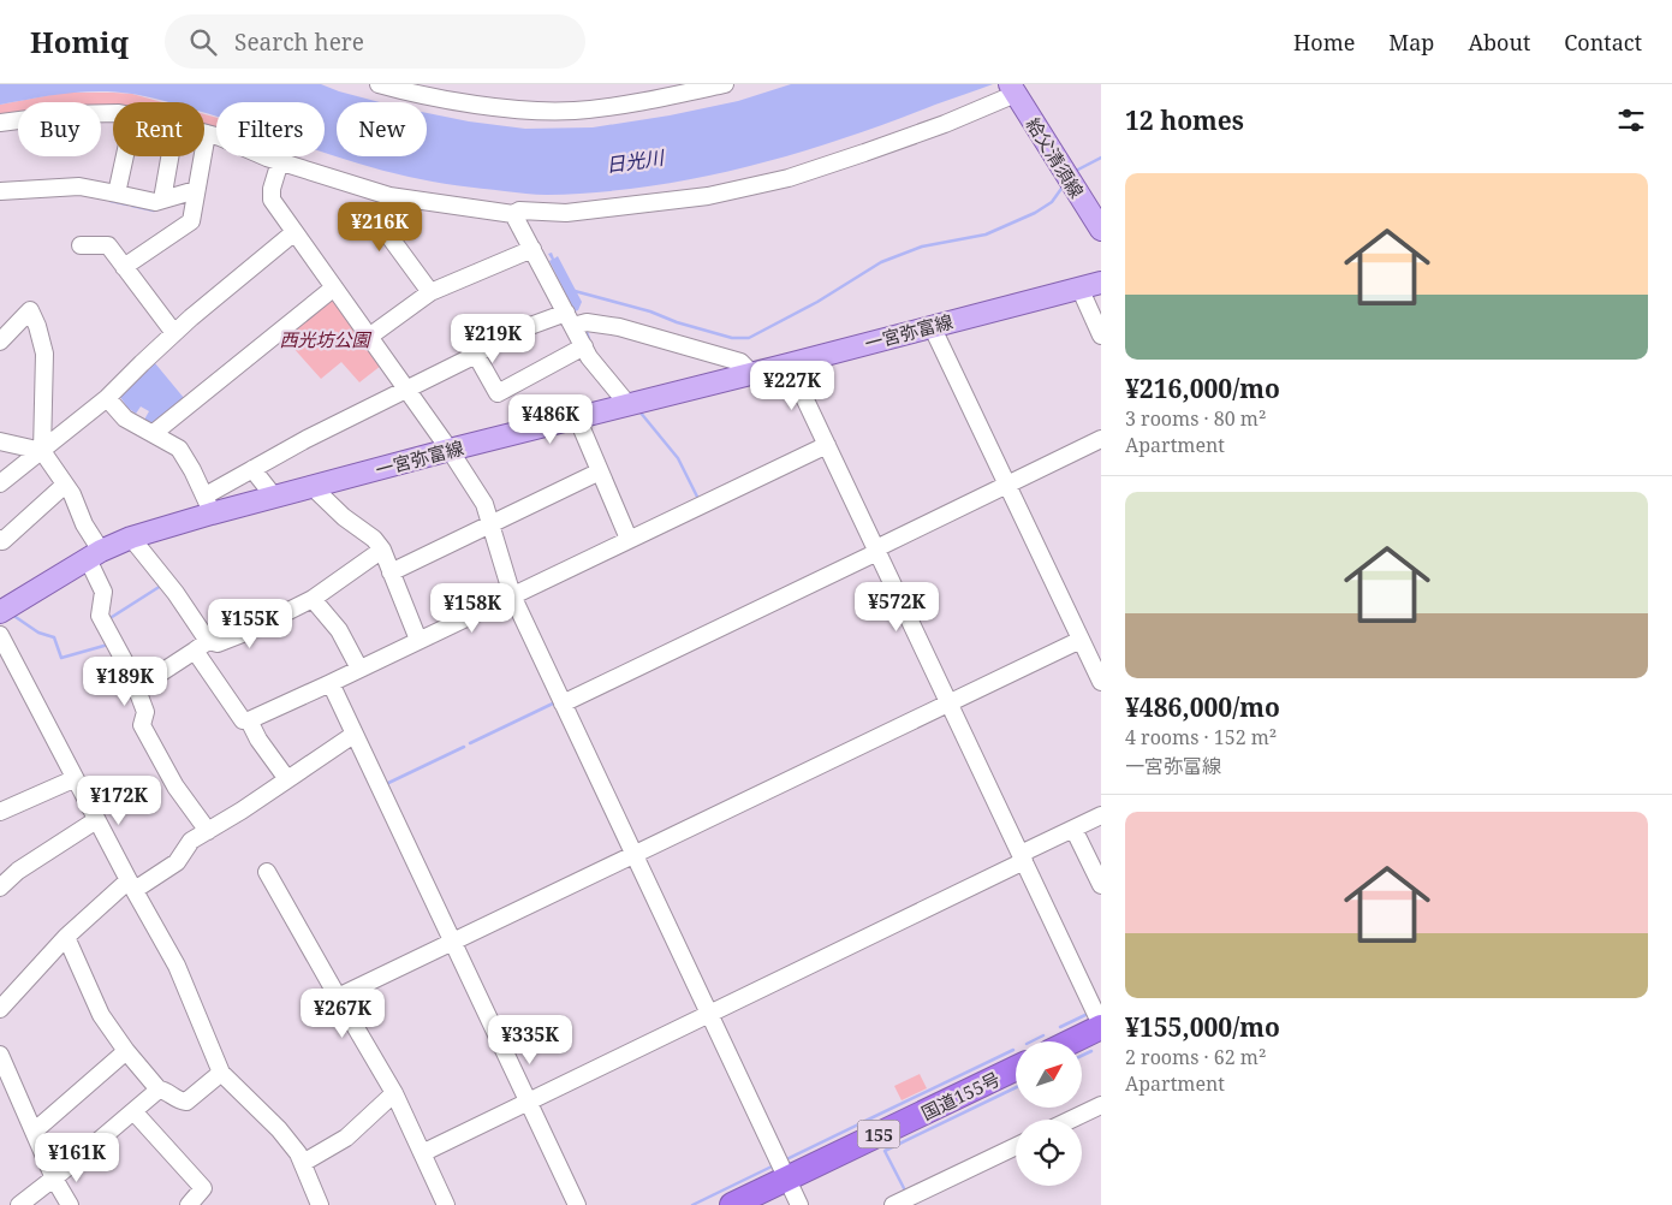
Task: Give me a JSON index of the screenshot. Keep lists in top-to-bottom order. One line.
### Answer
{"streets":{"highway":["国道155号","155"],"main road":["給父清須線","一宮弥富線"]},"water":["日光川"],"parks":["西光坊公園"],"north":"top right","page":{"header":"Homiq","search":"Search here","nav":["Home","Map","About","Contact"],"heading":"12 homes","chip":["Buy","Rent","Filters","New"],"list":[{"name":"¥216,000/mo","note":"3 rooms · 80 m² · Apartment"},{"name":"¥486,000/mo","note":"4 rooms · 152 m² · 一宮弥富線"},{"name":"¥155,000/mo","note":"2 rooms · 62 m² · Apartment"}],"price":["¥216K","¥219K","¥227K","¥486K","¥572K","¥158K","¥155K","¥189K","¥172K","¥267K","¥335K","¥161K"]}}
